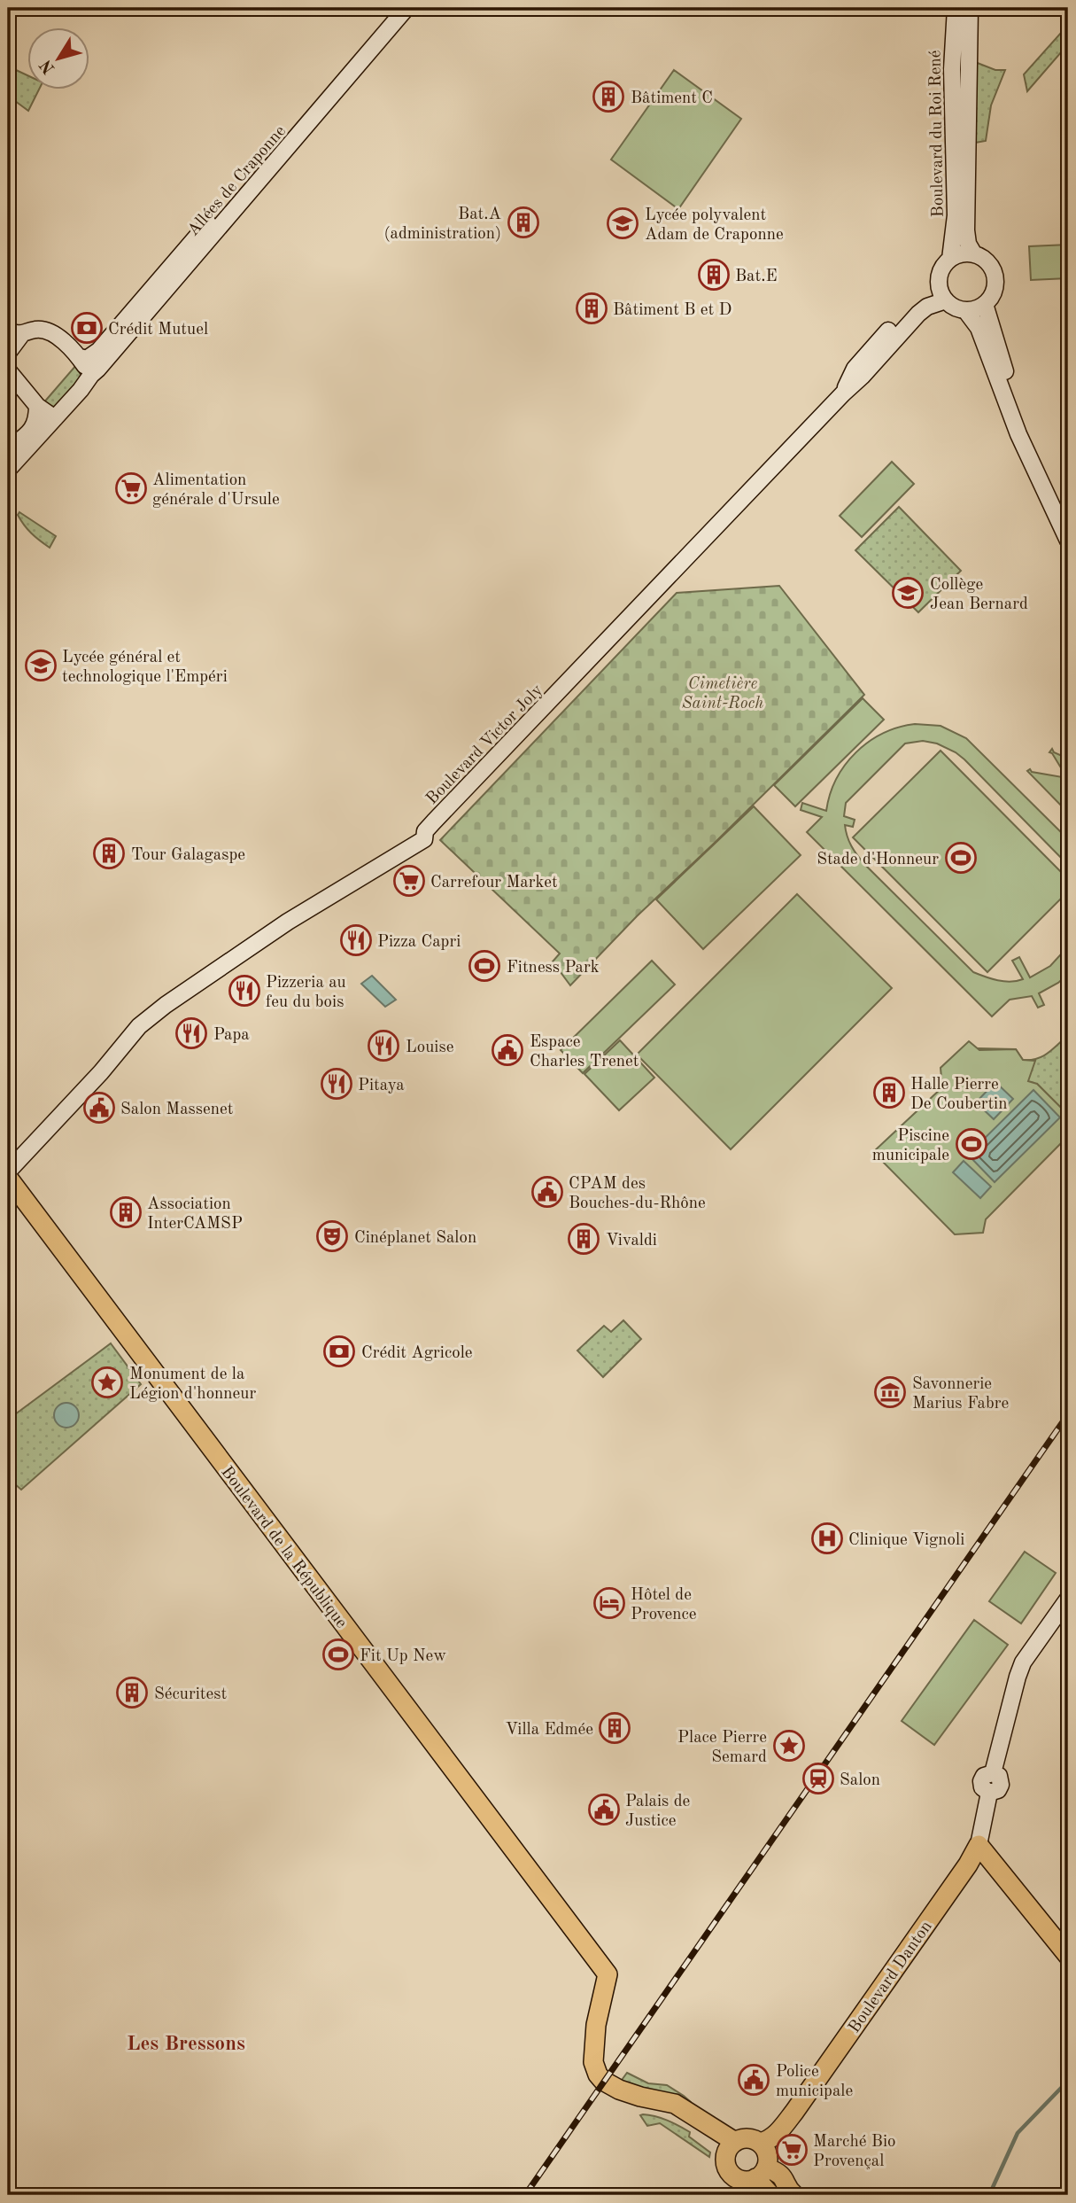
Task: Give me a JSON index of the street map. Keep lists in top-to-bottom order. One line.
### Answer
{"streets":{"main road":["Boulevard du Roi René","Allées de Craponne","Boulevard Victor Joly","Boulevard de la République","Boulevard Danton"]},"crossings":[["Boulevard du Roi René","Boulevard Victor Joly"],["Boulevard de la République","Boulevard Danton"]],"districts":["Les Bressons"],"parks":["Cimetière Saint-Roch"],"places":{"building":["Bâtiment C","Bat.A (administration)","Bat.E","Bâtiment B et D","Tour Galagaspe","Halle Pierre De Coubertin","Association InterCAMSP","Vivaldi","Sécuritest","Villa Edmée"],"school or university":["Lycée polyvalent Adam de Craponne","Collège Jean Bernard","Lycée général et technologique l'Empéri"],"bank":["Crédit Mutuel","Crédit Agricole"],"supermarket":["Alimentation générale d'Ursule","Carrefour Market","Marché Bio Provençal"],"sports":["Stade d'Honneur","Fitness Park","Piscine municipale","Fit Up New"],"restaurant":["Pizza Capri","Pizzeria au feu du bois","Papa","Louise","Pitaya"],"public building":["Espace Charles Trenet","Salon Massenet","CPAM des Bouches-du-Rhône","Palais de Justice","Police municipale"],"theatre":["Cinéplanet Salon"],"place":["Monument de la Légion d'honneur","Place Pierre Semard"],"museum":["Savonnerie Marius Fabre"],"hospital":["Clinique Vignoli"],"hotel":["Hôtel de Provence"],"station":["Salon"]},"north":"bottom left"}
